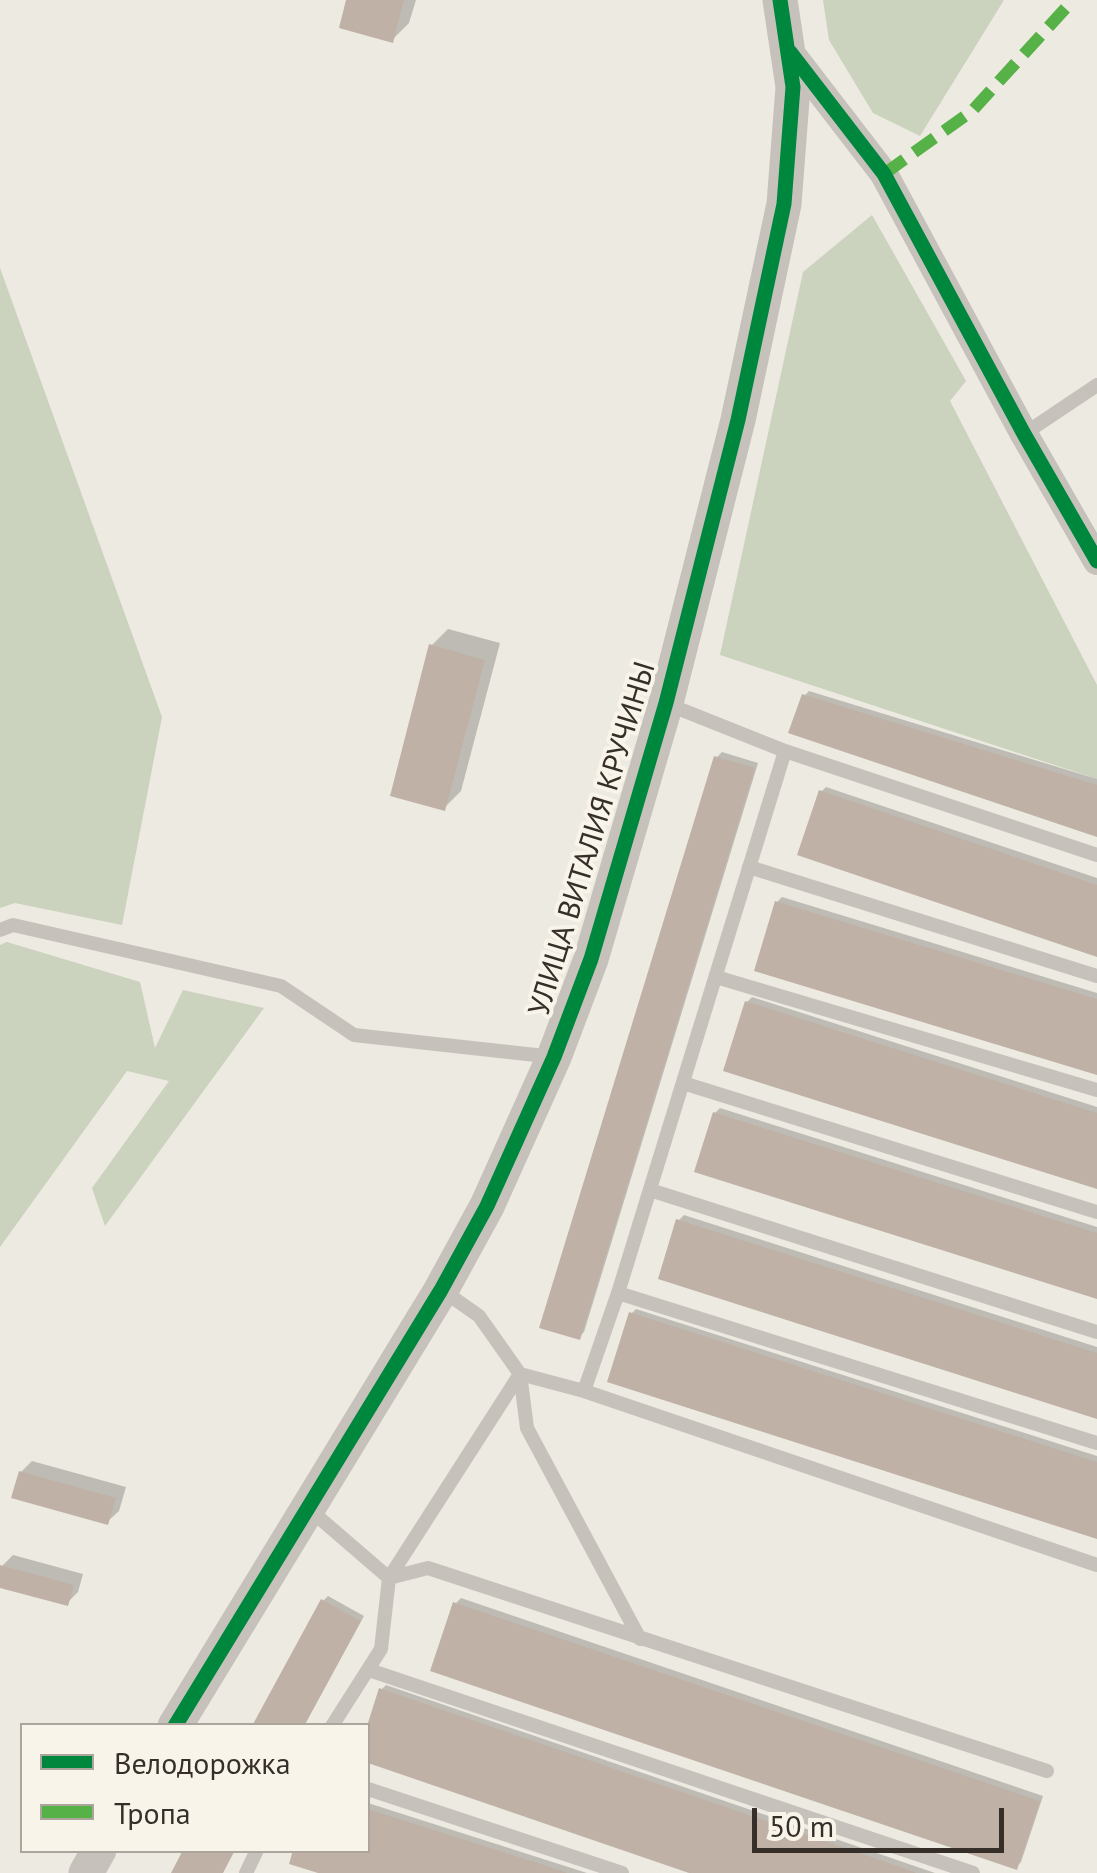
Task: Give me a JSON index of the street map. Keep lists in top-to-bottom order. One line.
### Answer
{"streets":{"street":["УЛИЦА ВИТАЛИЯ КРУЧИНЫ"]},"legend":["Велодорожка","Тропа"],"scale_bar":"50 m"}
